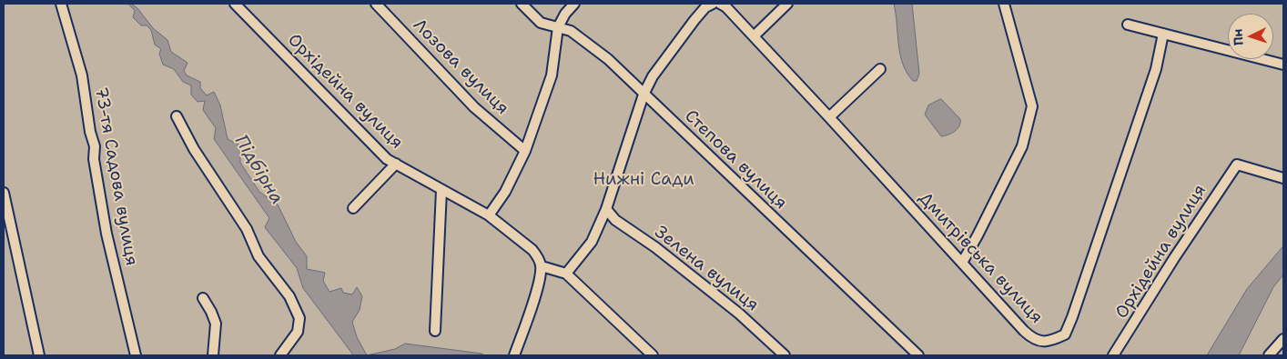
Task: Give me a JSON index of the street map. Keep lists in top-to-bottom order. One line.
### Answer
{"streets":{"street":["Лозова вулиця","Орхідейна вулиця","Степова вулиця","73-тя Садова вулиця","Дмитрівська вулиця","Зелена вулиця"]},"water":["Підбірна"],"parks":["Нижні Сади"],"north":"left"}
